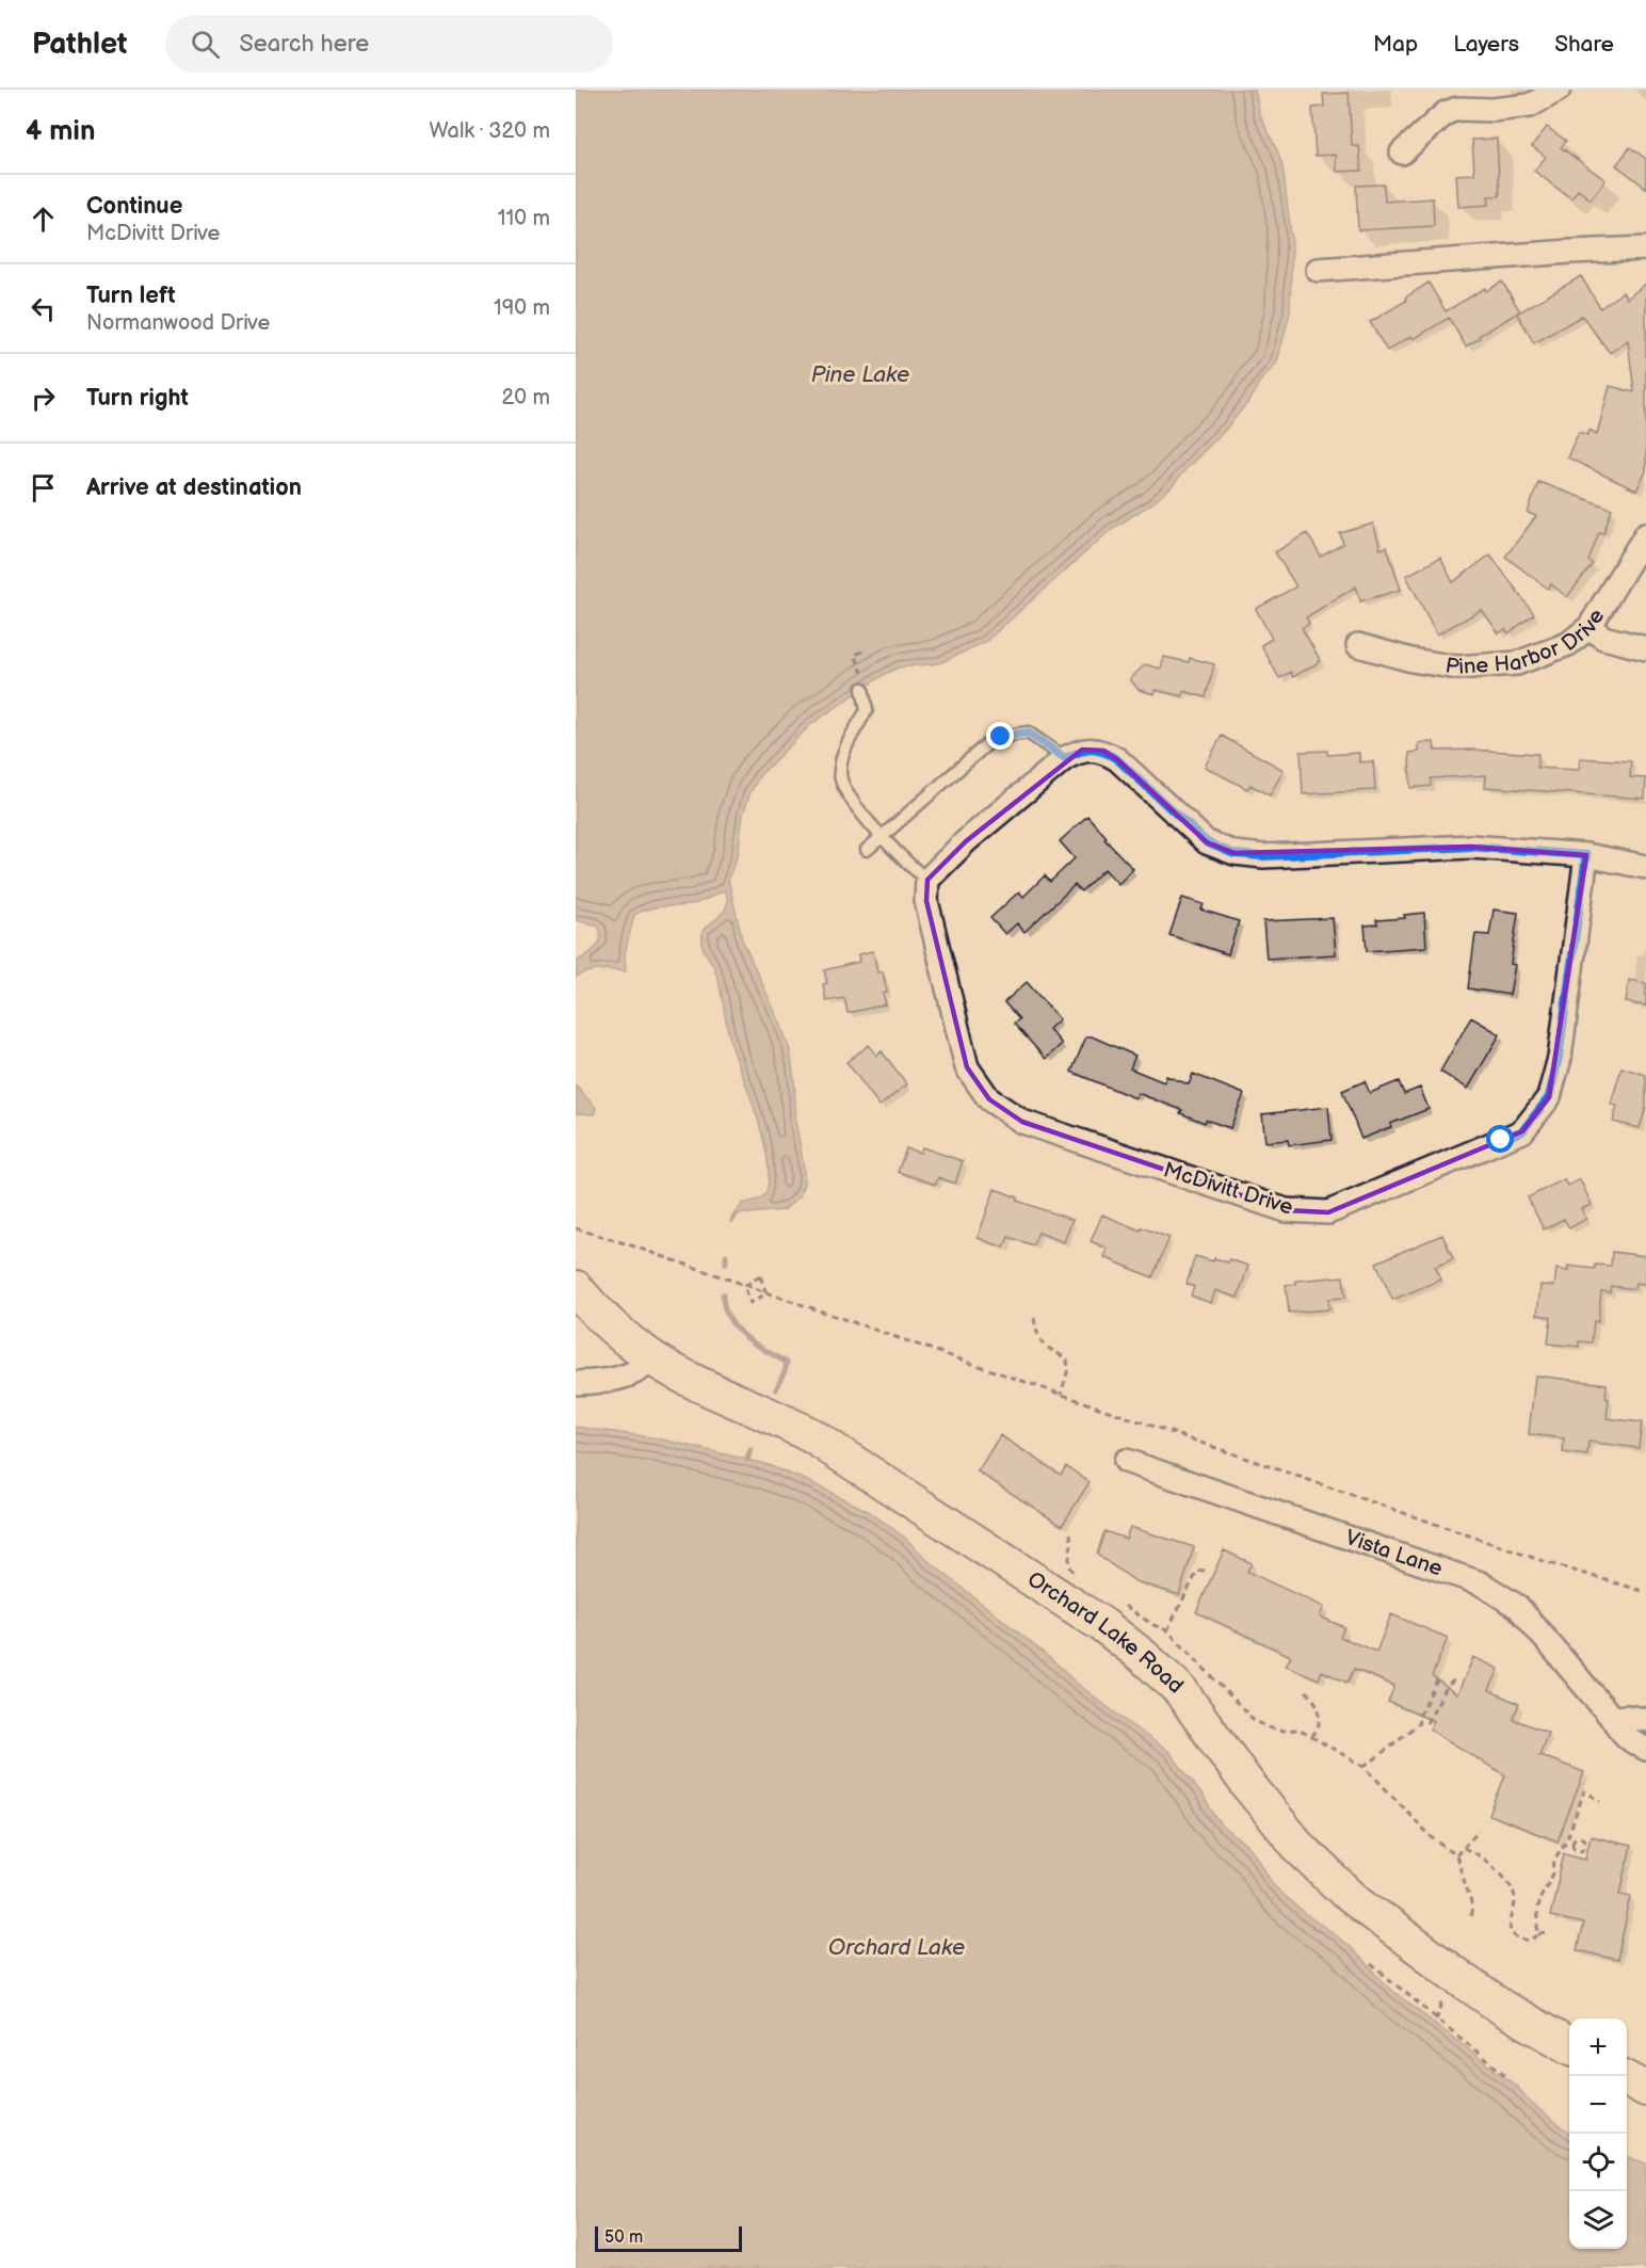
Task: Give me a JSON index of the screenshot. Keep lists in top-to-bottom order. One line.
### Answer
{"streets":{"main road":["Orchard Lake Road"],"street":["Pine Harbor Drive","McDivitt Drive","Vista Lane"]},"water":["Pine Lake","Orchard Lake"],"scale_bar":"50 m","page":{"header":"Pathlet","search":"Search here","nav":["Map","Layers","Share"],"heading":["4 min","Walk · 320 m"],"list":[["Continue","McDivitt Drive","110 m"],["Turn left","Normanwood Drive","190 m"],["Turn right","20 m"],"Arrive at destination"],"map_buttons":["+","−"],"scale":"50 m"}}
